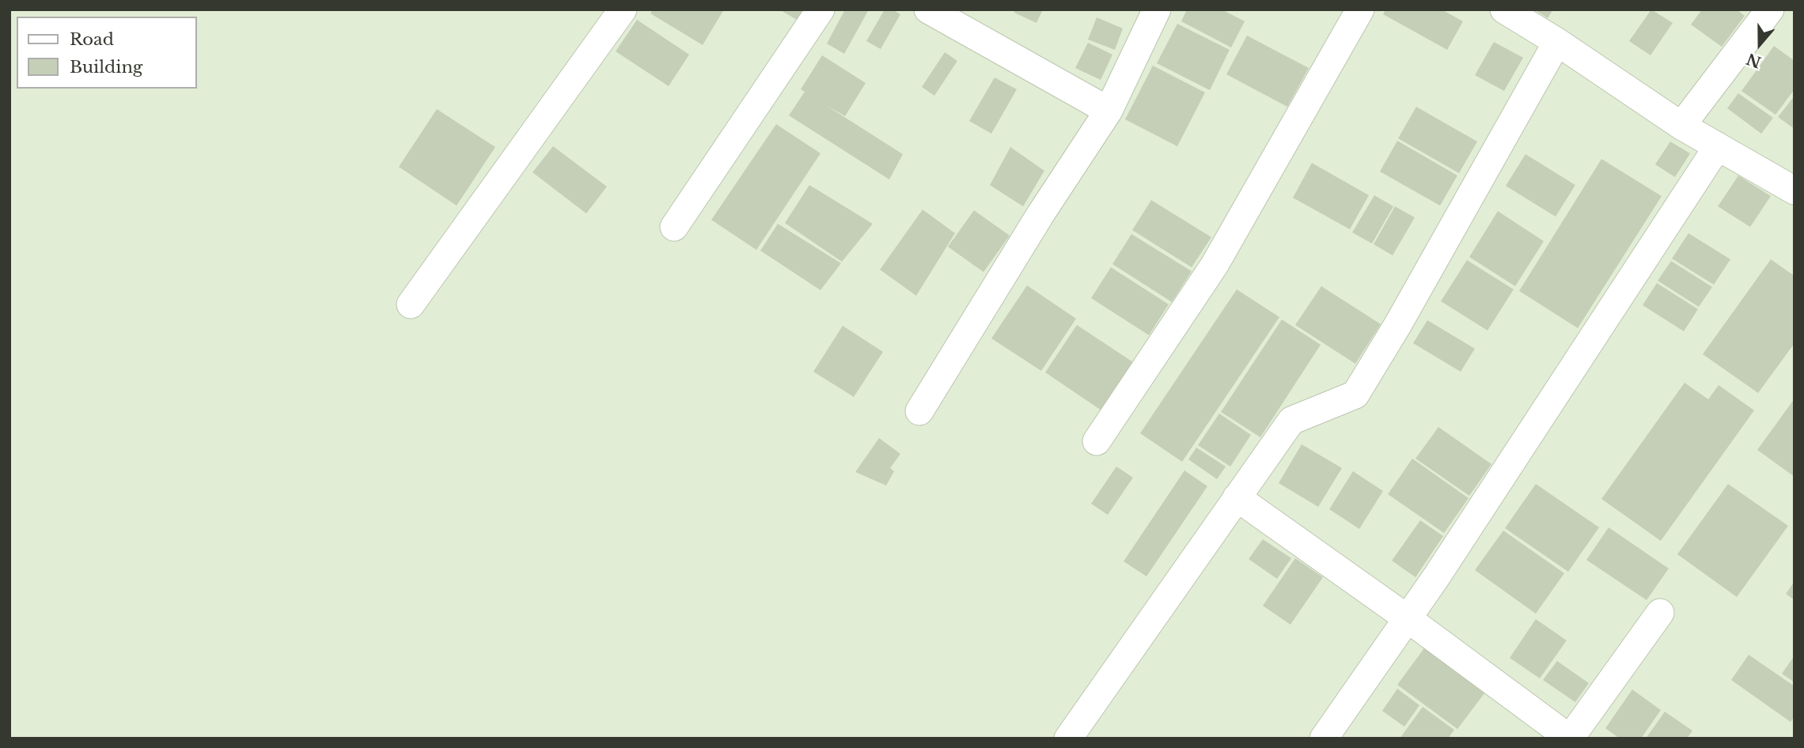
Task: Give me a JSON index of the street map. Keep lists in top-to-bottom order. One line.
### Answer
{"legend":["Road","Building"],"north":"bottom"}
